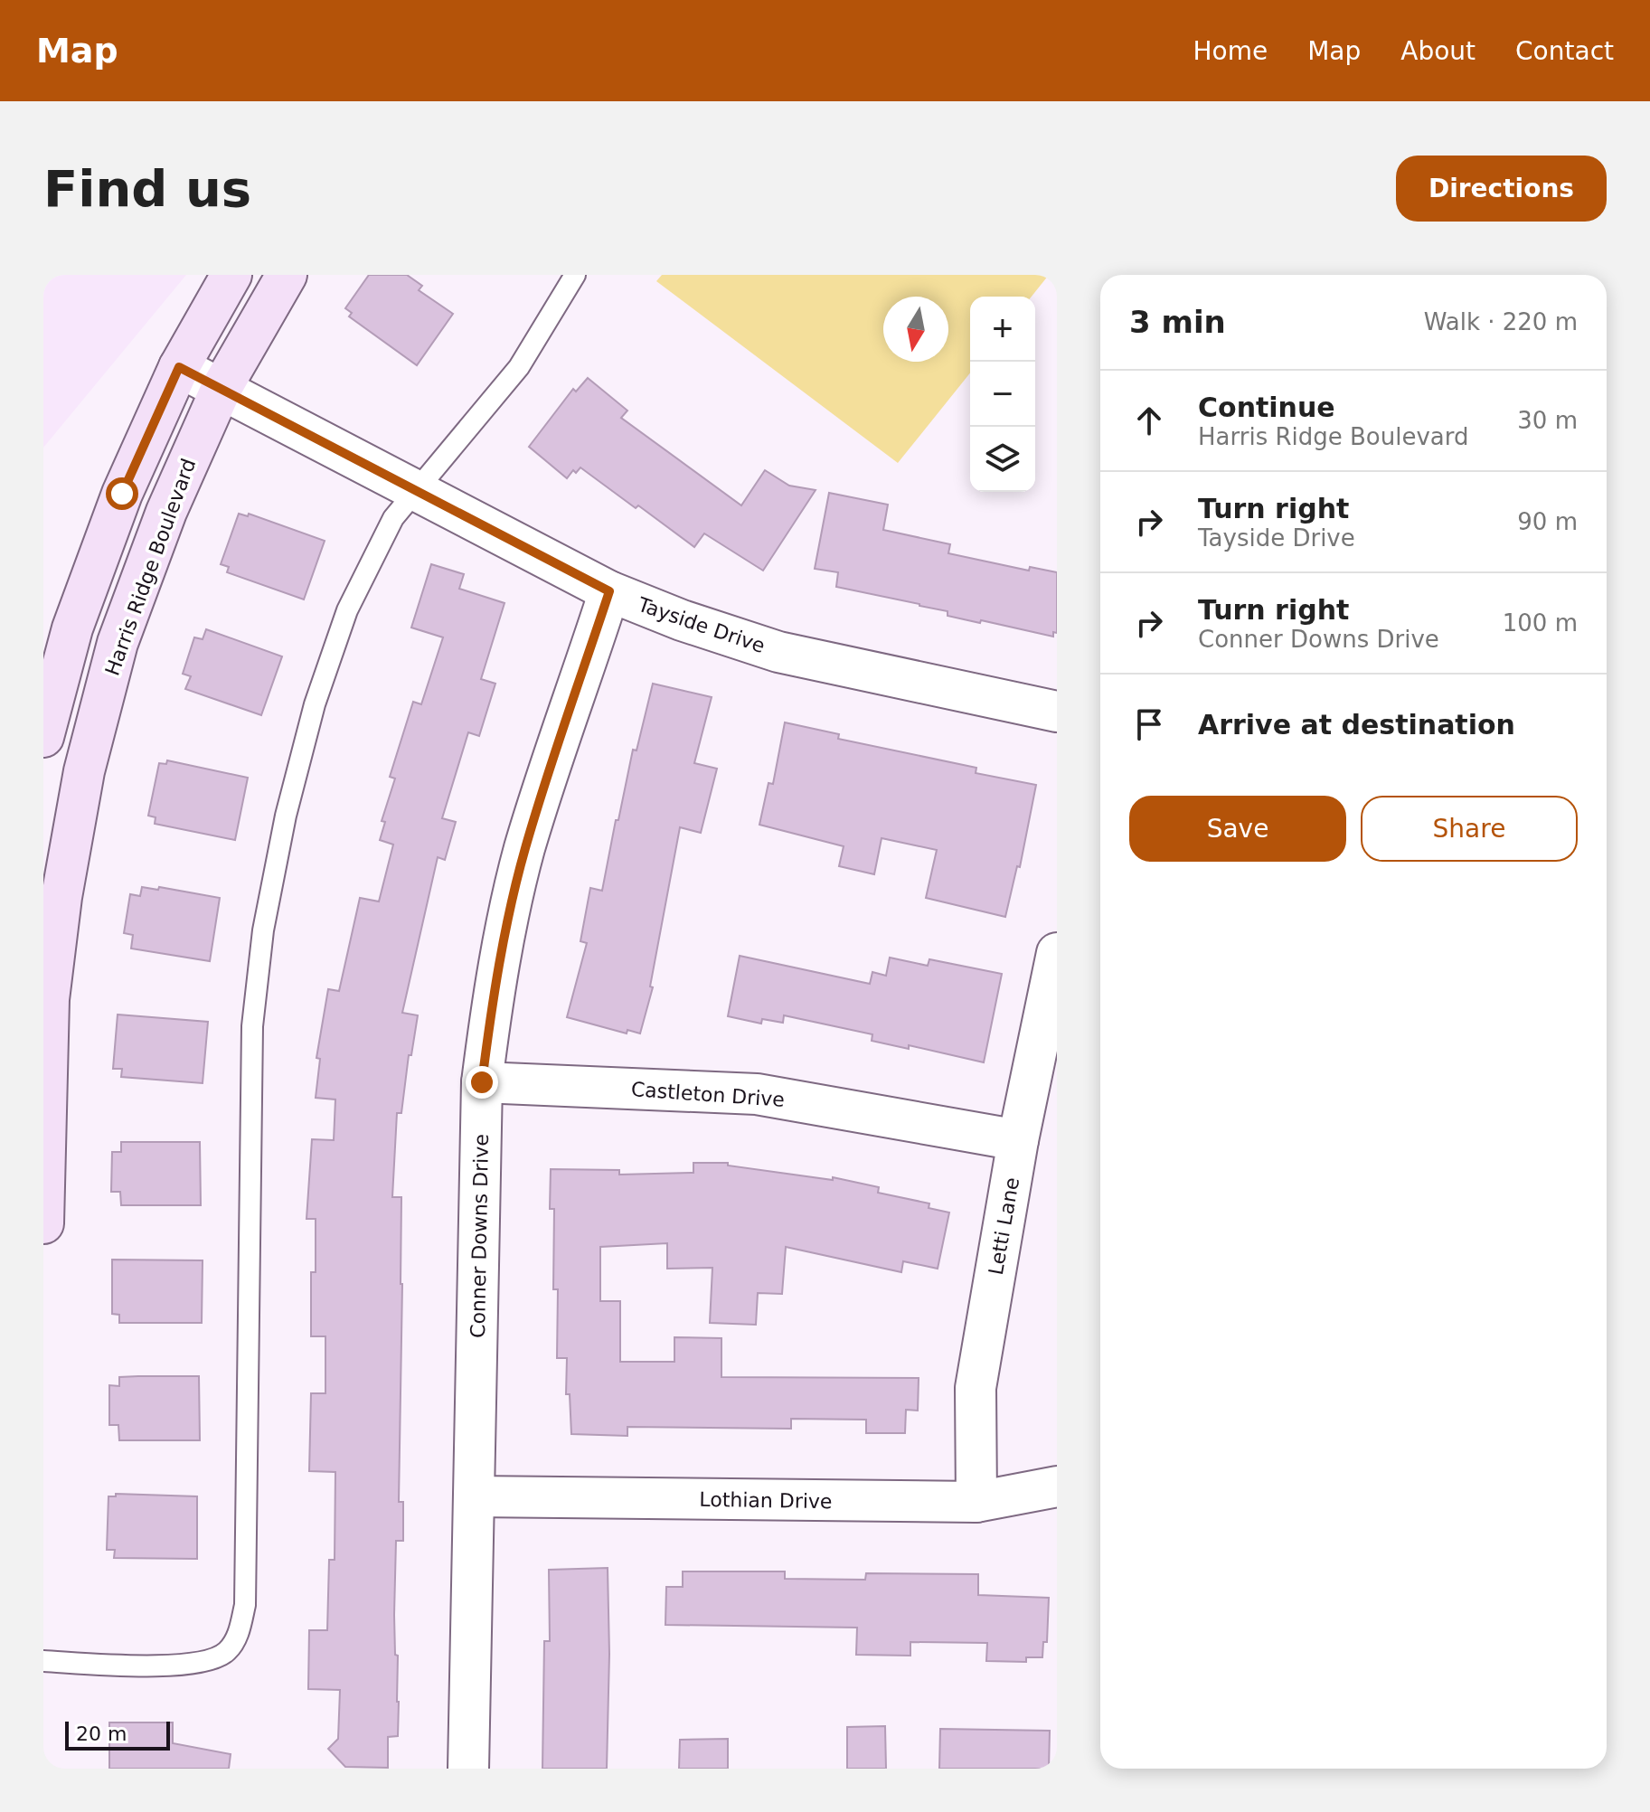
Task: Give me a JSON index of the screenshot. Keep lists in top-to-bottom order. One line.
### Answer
{"streets":{"street":["Harris Ridge Boulevard","Tayside Drive","Castleton Drive","Letti Lane","Conner Downs Drive","Lothian Drive"]},"crossings":[["Harris Ridge Boulevard","Tayside Drive"],["Tayside Drive","Conner Downs Drive"],["Castleton Drive","Letti Lane"],["Castleton Drive","Conner Downs Drive"],["Letti Lane","Lothian Drive"],["Conner Downs Drive","Lothian Drive"]],"scale_bar":"20 m","north":"bottom","page":{"header":"Map","nav":["Home","Map","About","Contact"],"buttons":["Directions",["Save","Share"]],"title":"Find us","heading":["3 min","Walk · 220 m"],"map_buttons":["+","−"],"list":[["Continue","Harris Ridge Boulevard","30 m"],["Turn right","Tayside Drive","90 m"],["Turn right","Conner Downs Drive","100 m"],"Arrive at destination"],"scale":"20 m"}}
